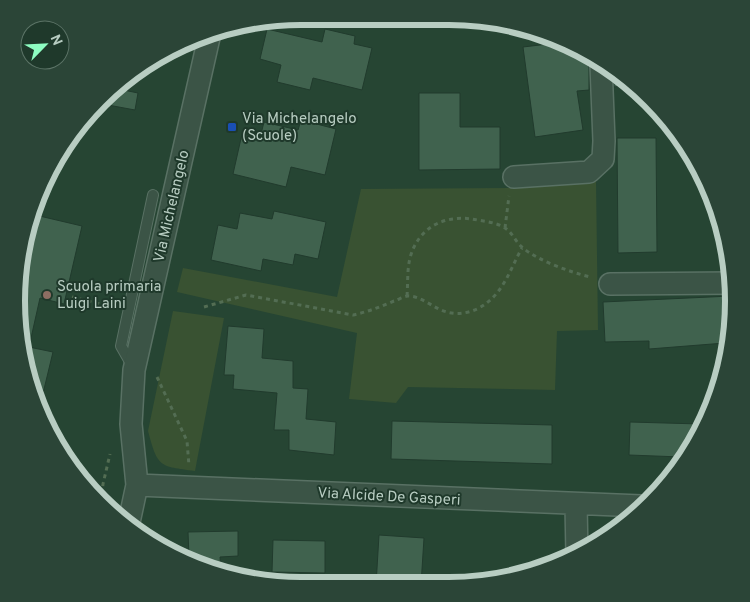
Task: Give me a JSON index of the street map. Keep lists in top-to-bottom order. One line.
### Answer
{"streets":{"street":["Via Michelangelo","Via Alcide De Gasperi"]},"crossings":[["Via Michelangelo","Via Alcide De Gasperi"]],"places":{"transit":["Via Michelangelo (Scuole)"],"other":["Scuola primaria Luigi Laini"]},"north":"top right"}
